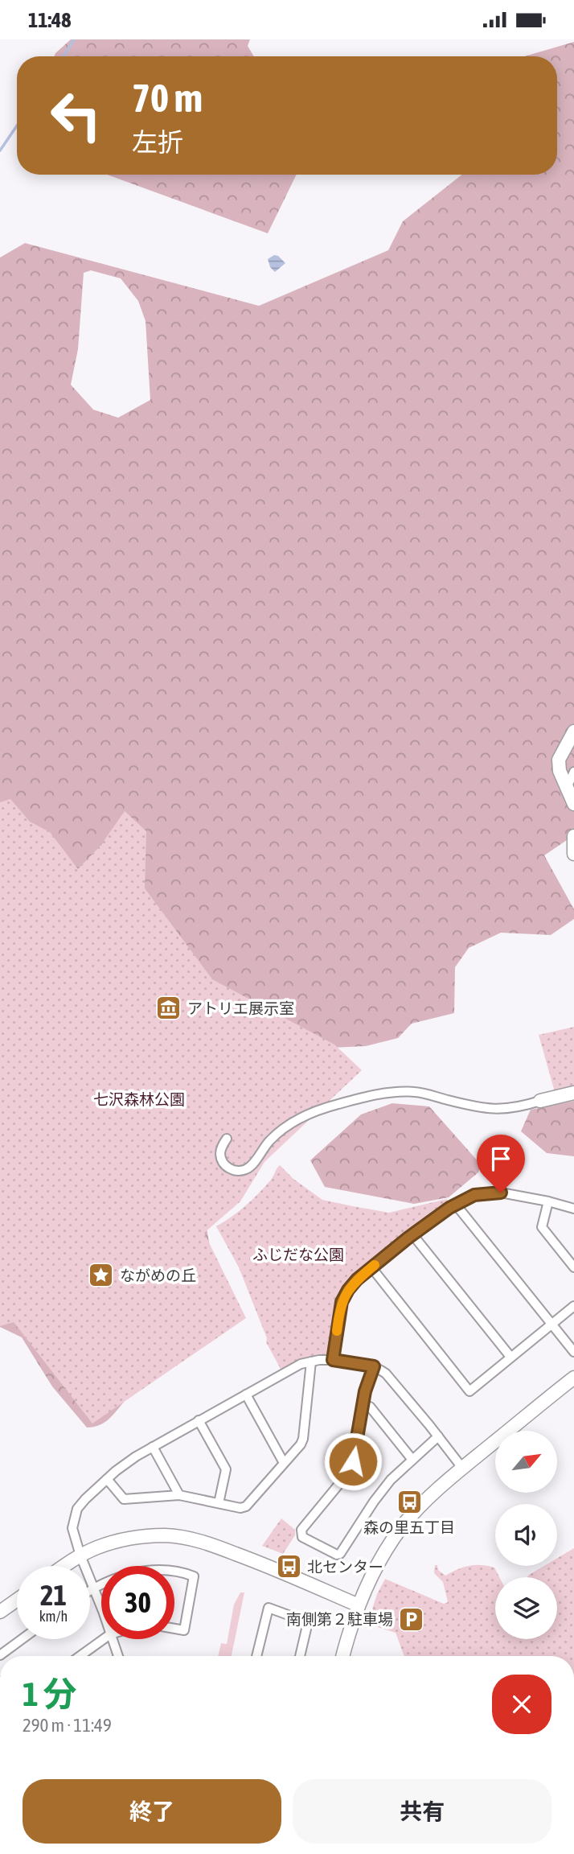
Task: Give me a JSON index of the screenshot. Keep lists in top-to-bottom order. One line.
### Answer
{"parks":["七沢森林公園","ふじだな公園"],"places":{"museum":["アトリエ展示室"],"place":["ながめの丘"],"bus stop":["森の里五丁目","北センター"],"parking":["南側第２駐車場"]},"north":"top right","page":{"status":"11:48","turn":["70 m","左折"],"speed":"21 km/h","limit":"30","heading":["1 分","290 m · 11:49"],"buttons":["終了","共有"]}}
